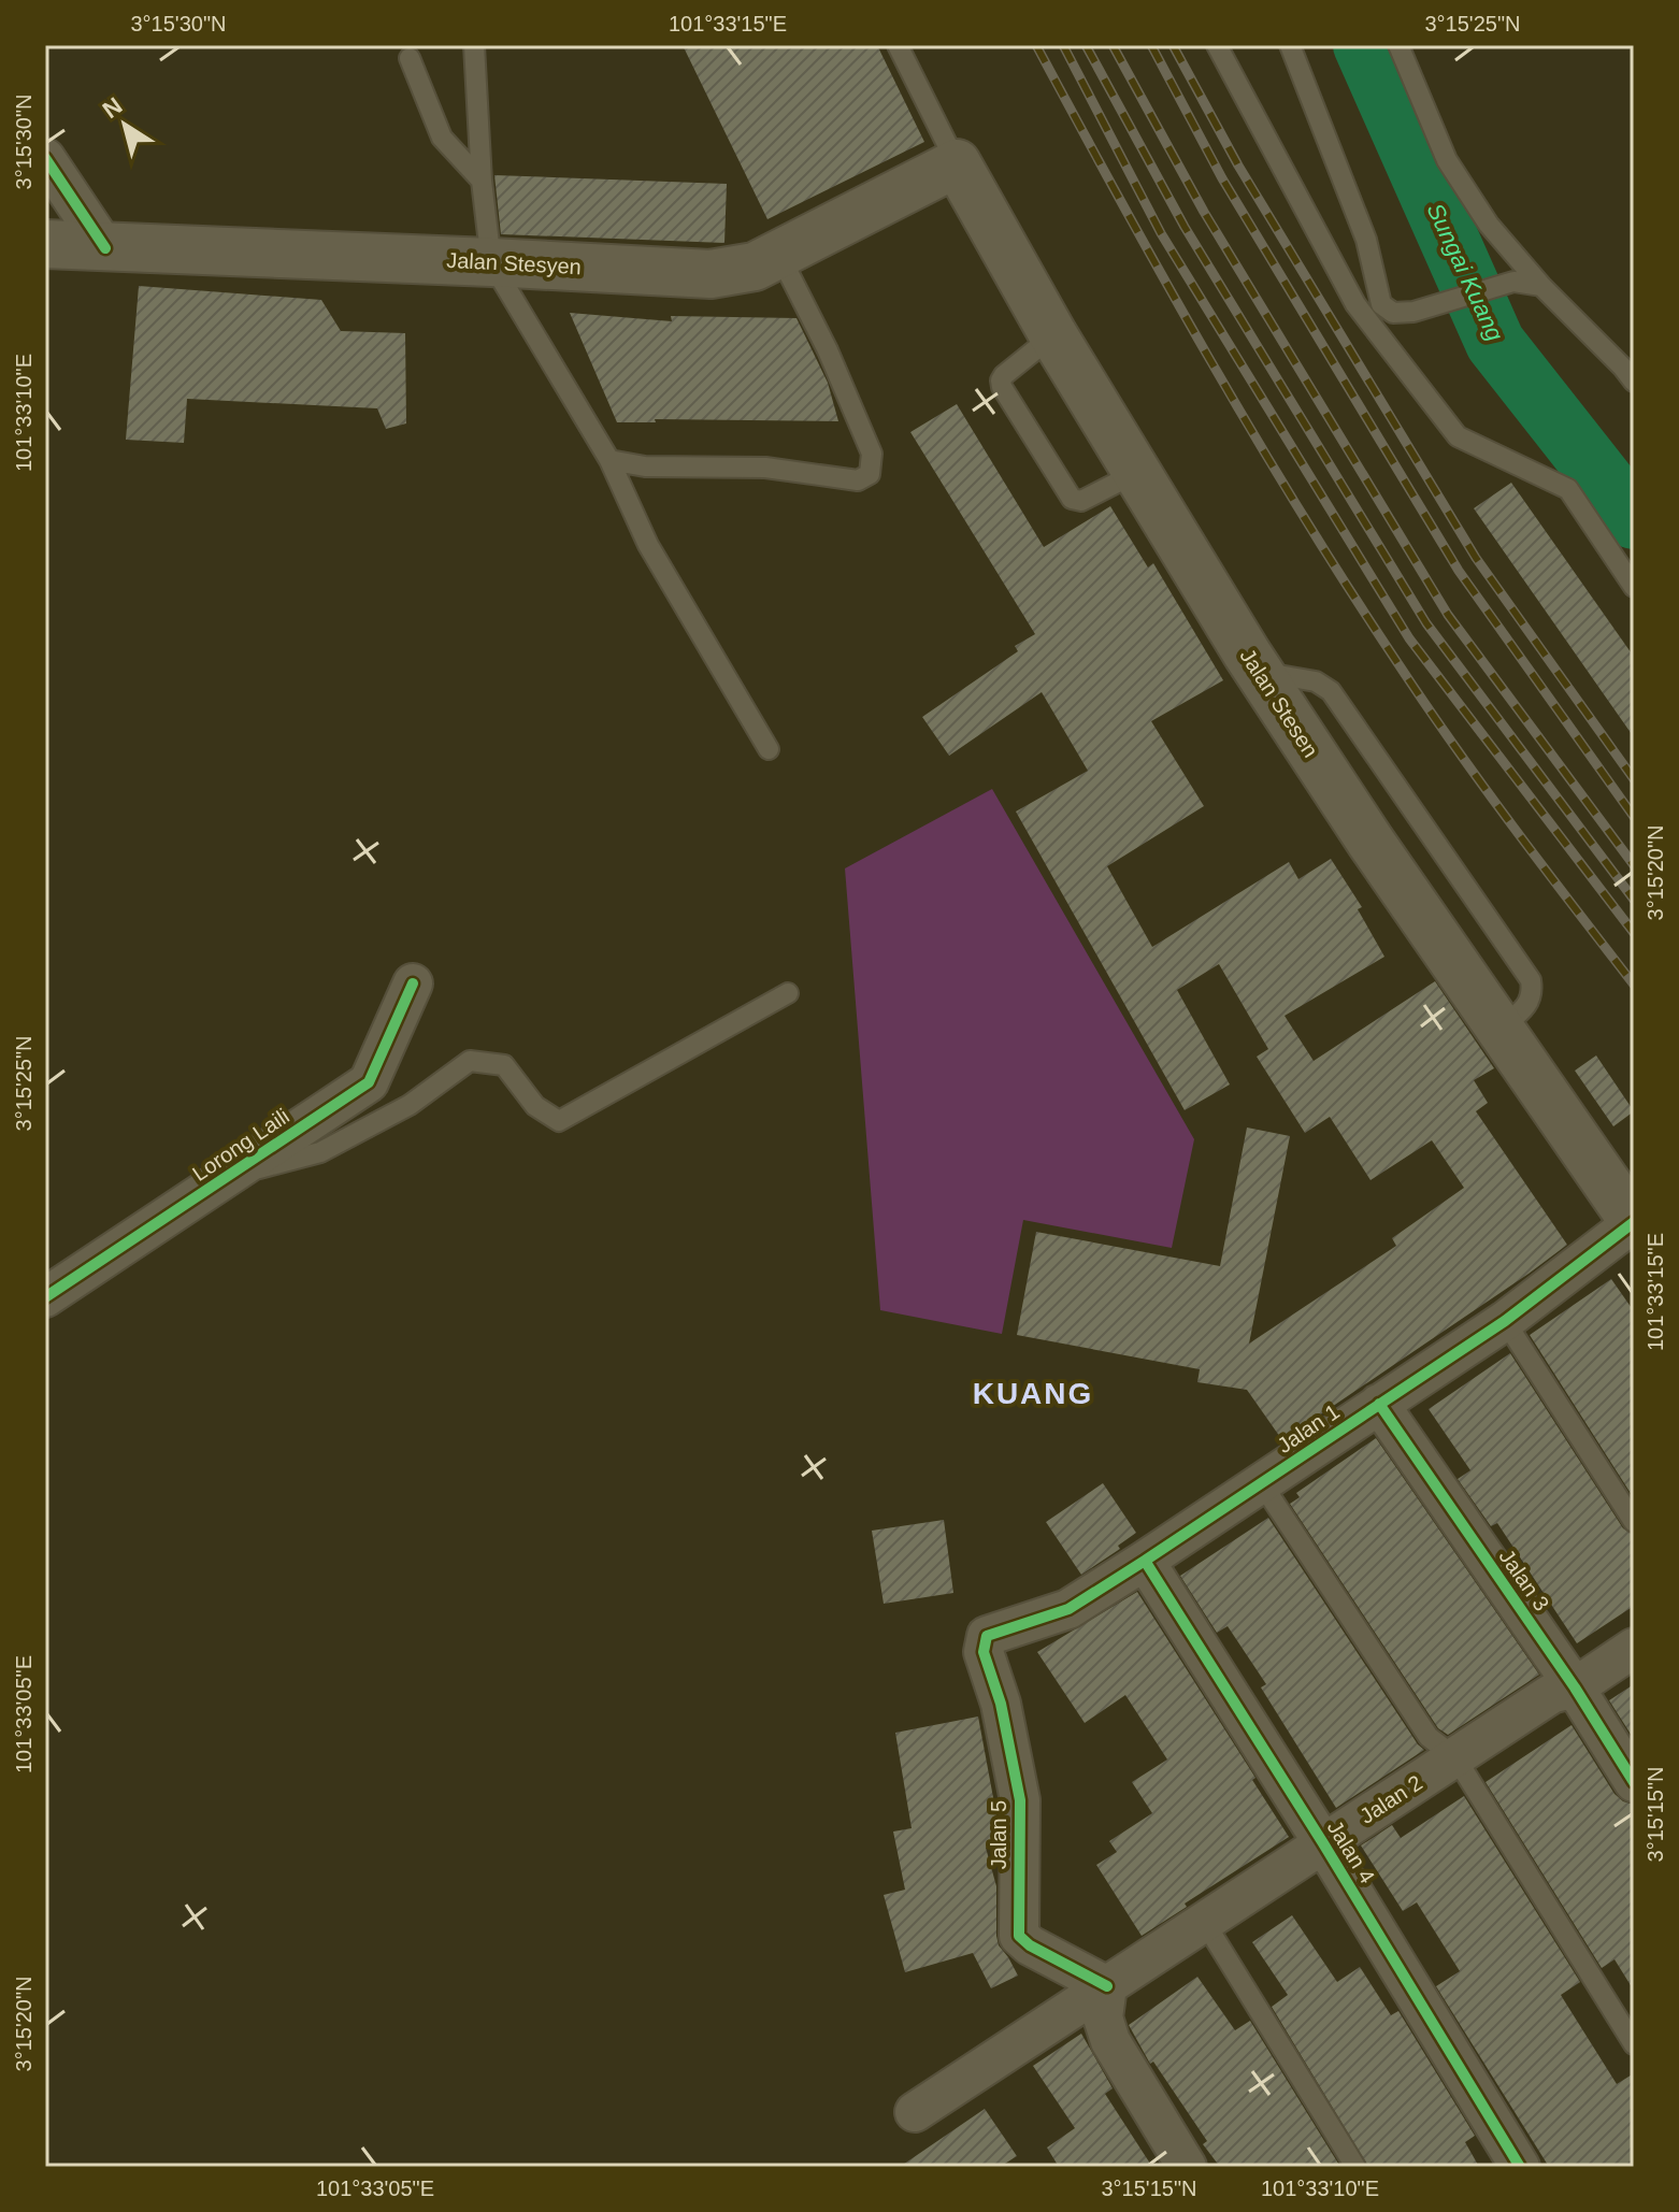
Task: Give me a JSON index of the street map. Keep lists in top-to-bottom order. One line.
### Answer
{"streets":{"main road":["Jalan Stesyen","Jalan Stesen"],"street":["Lorong Laili","Jalan 1","Jalan 3","Jalan 2","Jalan 5","Jalan 4"]},"crossings":[["Jalan Stesyen","Jalan Stesen"],["Jalan Stesen","Jalan 1"],["Jalan 1","Jalan 3"],["Jalan 1","Jalan 5"],["Jalan 1","Jalan 4"],["Jalan 3","Jalan 2"],["Jalan 2","Jalan 5"],["Jalan 2","Jalan 4"]],"districts":["KUANG"],"water":["Sungai Kuang"],"north":"top left","coordinates":["3°15'30\"N","101°33'15\"E","3°15'25\"N","101°33'10\"E","3°15'20\"N","101°33'05\"E","3°15'15\"N"]}
